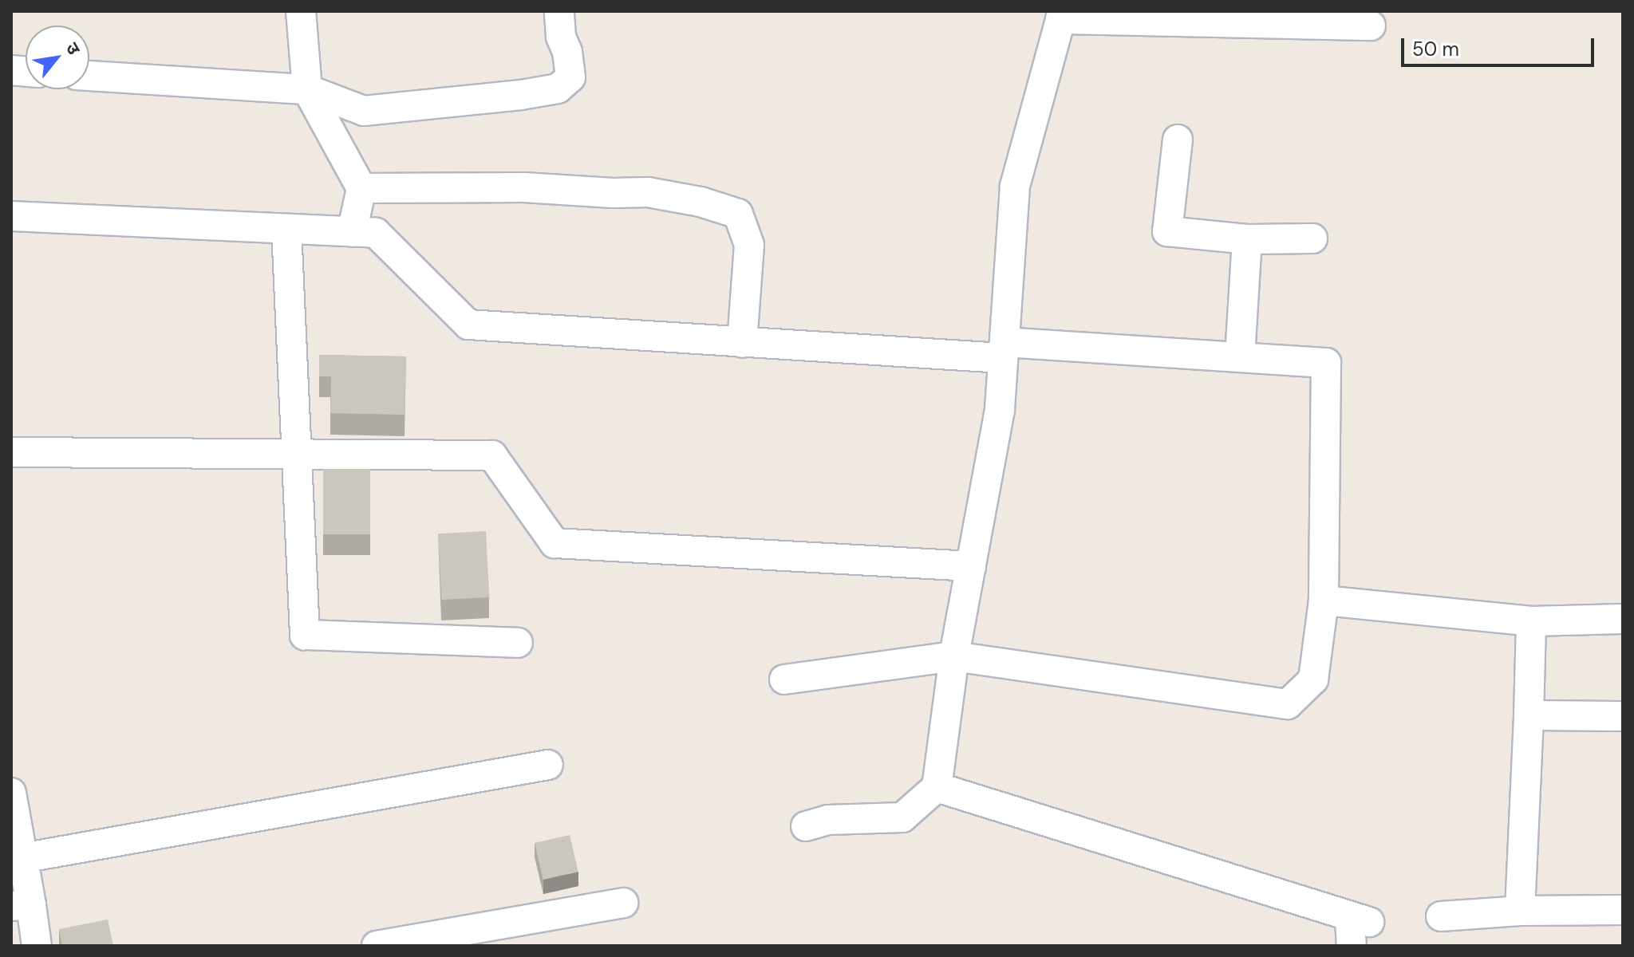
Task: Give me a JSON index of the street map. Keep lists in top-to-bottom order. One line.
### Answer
{"scale_bar":"50 m","north":"top right"}
